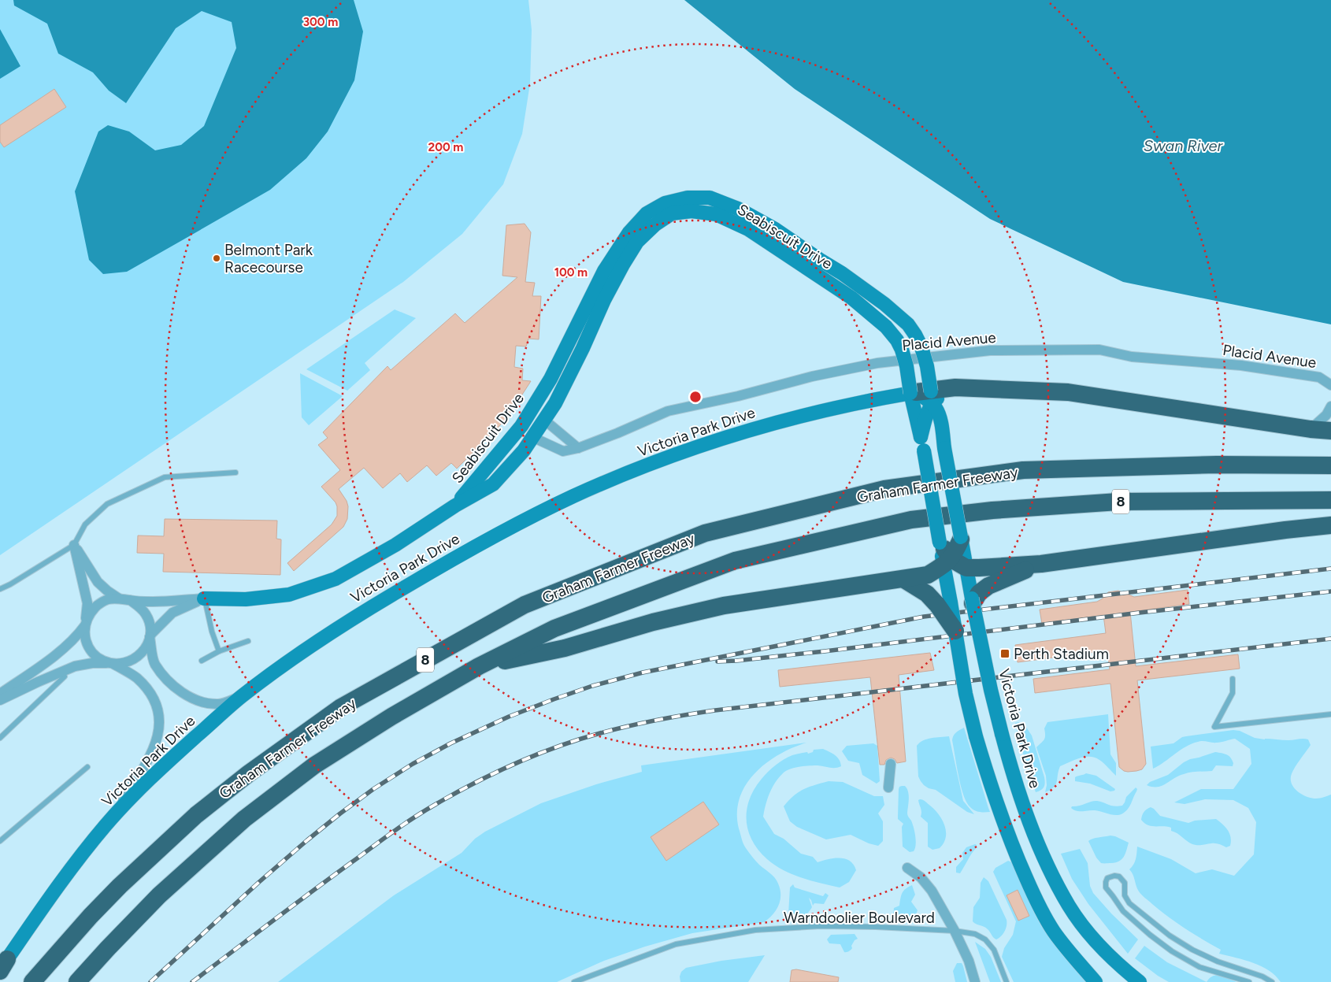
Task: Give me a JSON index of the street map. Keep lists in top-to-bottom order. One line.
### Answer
{"streets":{"highway":["Graham Farmer Freeway","8"],"street":["Seabiscuit Drive","Placid Avenue","Victoria Park Drive"],"lane":["Warndoolier Boulevard"]},"crossings":[["Seabiscuit Drive","Placid Avenue"],["Seabiscuit Drive","Victoria Park Drive"]],"water":["Swan River"],"places":{"other":["Belmont Park Racecourse"],"transit":["Perth Stadium"]},"rings":["300 m","200 m","100 m"]}
